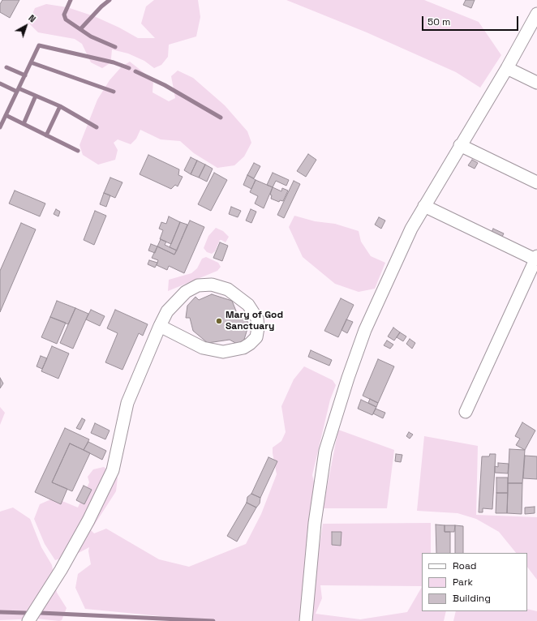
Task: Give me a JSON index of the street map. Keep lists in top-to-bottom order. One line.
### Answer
{"places":["Mary of God Sanctuary"],"legend":["Road","Park","Building"],"scale_bar":"50 m","north":"top right"}
